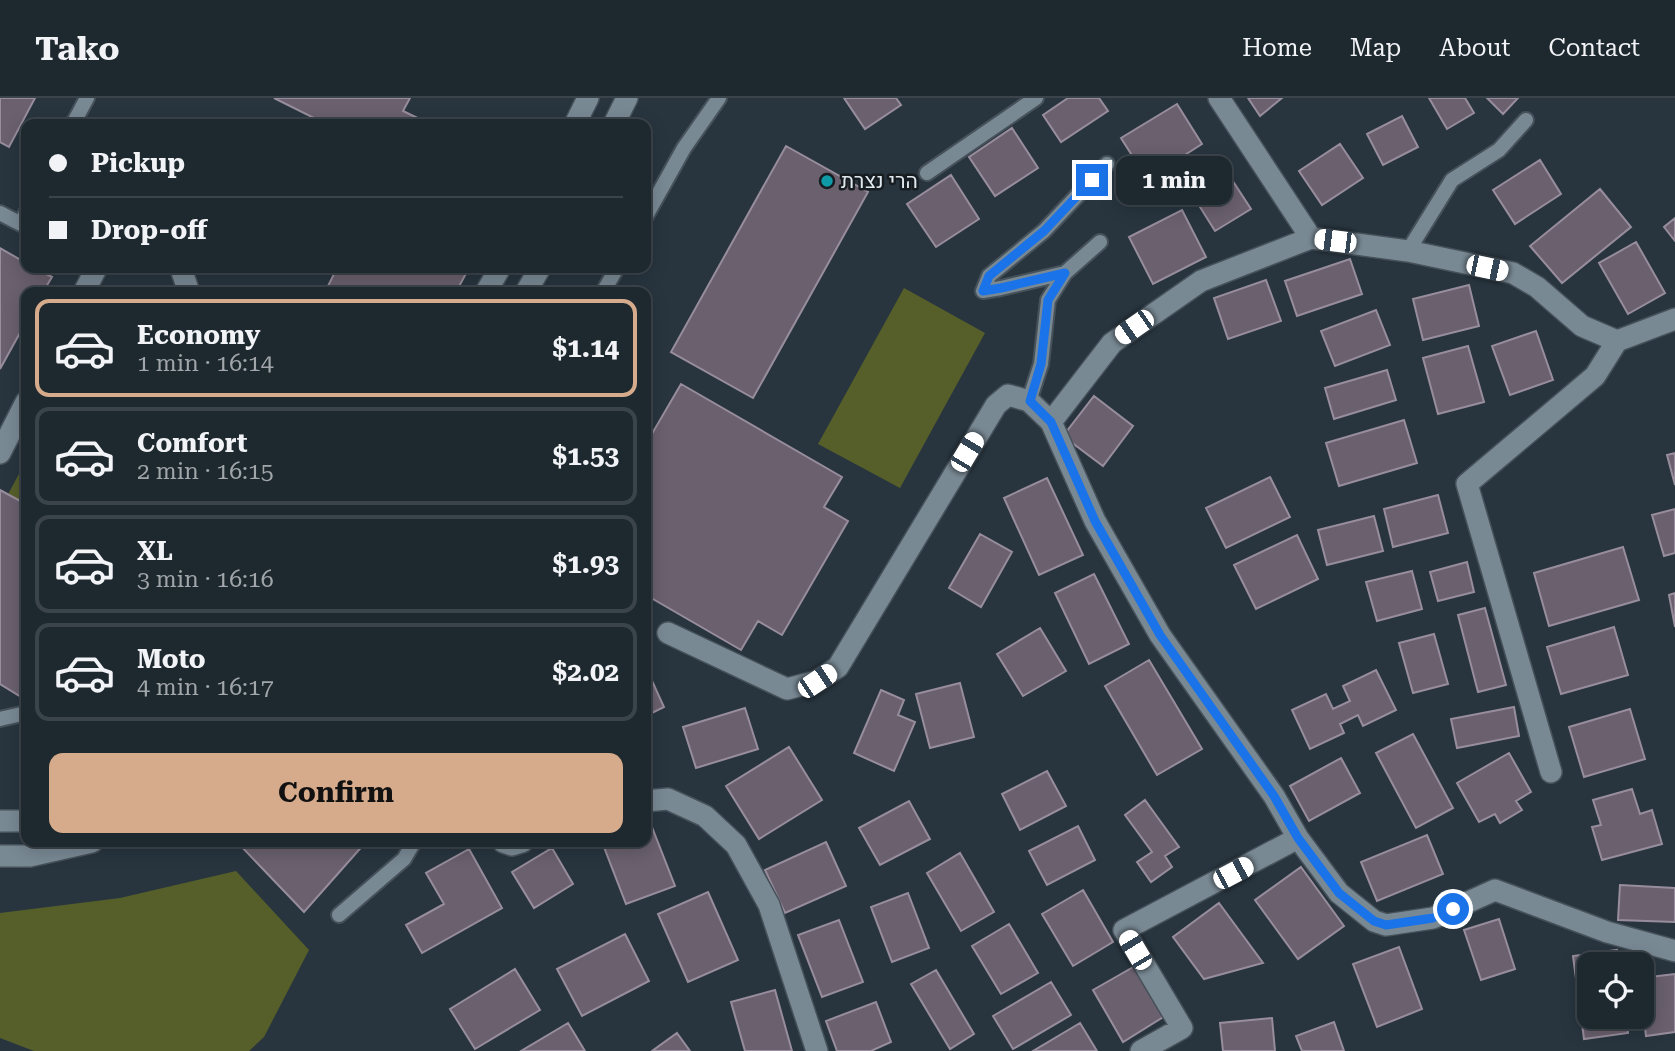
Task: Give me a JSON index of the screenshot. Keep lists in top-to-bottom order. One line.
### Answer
{"places":["הרי נצרת"],"page":{"header":"Tako","nav":["Home","Map","About","Contact"],"banner":["Pickup","Drop-off"],"bubble":"1 min","list":[{"name":"Economy","note":"1 min · 16:14","value":"$1.14"},{"name":"Comfort","note":"2 min · 16:15","value":"$1.53"},{"name":"XL","note":"3 min · 16:16","value":"$1.93"},{"name":"Moto","note":"4 min · 16:17","value":"$2.02"}],"buttons":"Confirm"}}
